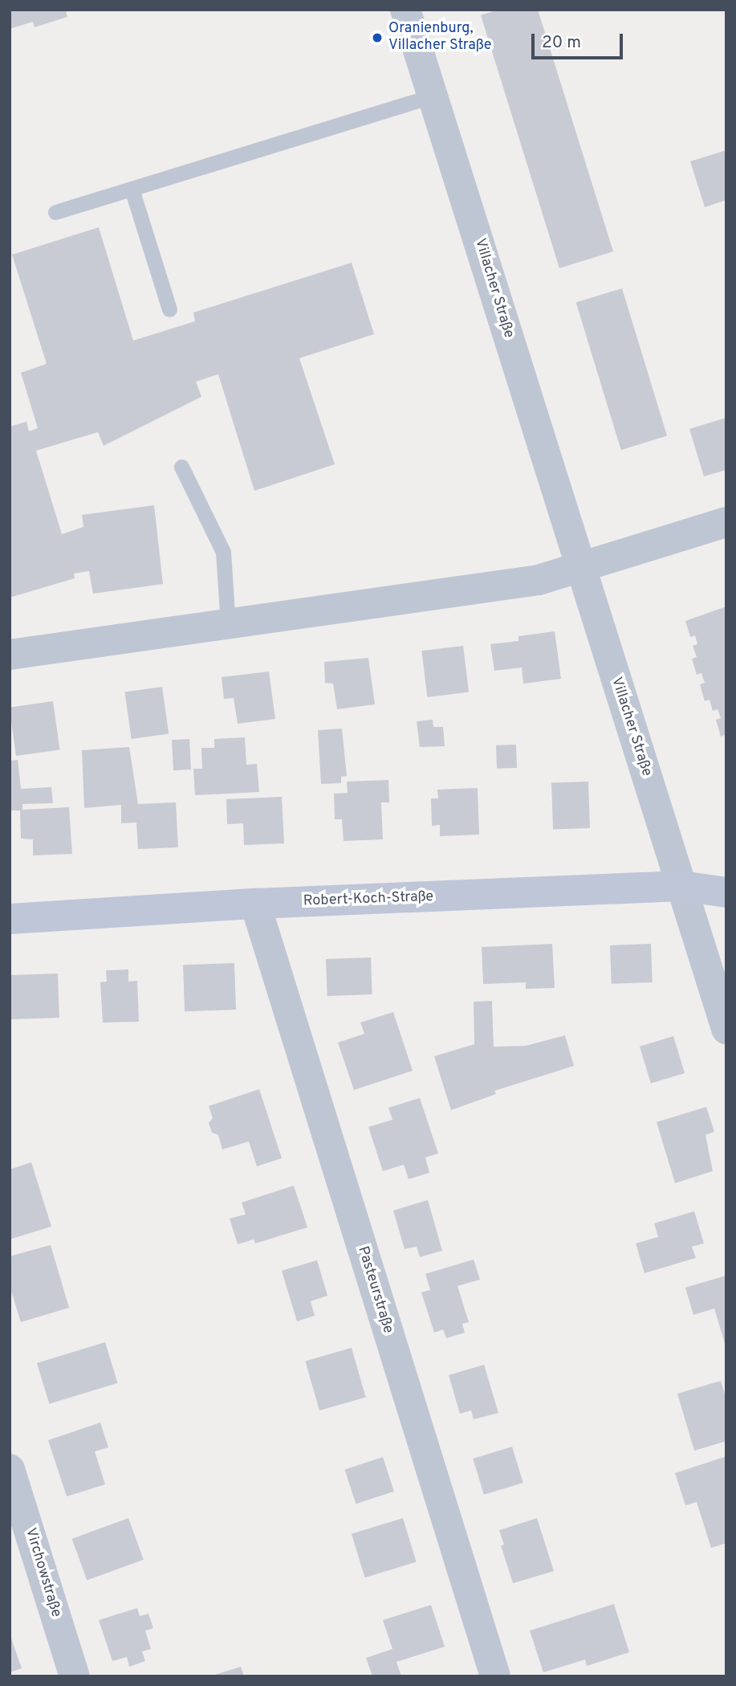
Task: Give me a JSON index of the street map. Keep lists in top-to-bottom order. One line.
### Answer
{"streets":{"street":["Villacher Straße","Robert-Koch-Straße","Pasteurstraße","Virchowstraße"]},"crossings":[["Villacher Straße","Robert-Koch-Straße"],["Robert-Koch-Straße","Pasteurstraße"]],"places":["Oranienburg, Villacher Straße"],"scale_bar":"20 m"}
